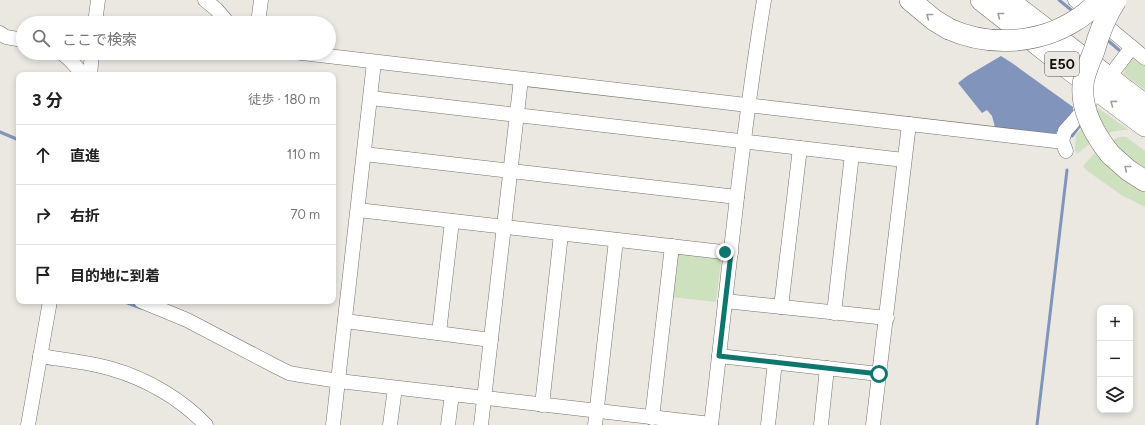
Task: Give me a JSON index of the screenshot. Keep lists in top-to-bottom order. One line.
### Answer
{"streets":{"highway":["E50"]},"page":{"search":"ここで検索","heading":["3 分","徒歩 · 180 m"],"list":[["直進","110 m"],["右折","70 m"],"目的地に到着"],"map_buttons":["+","−"]}}
